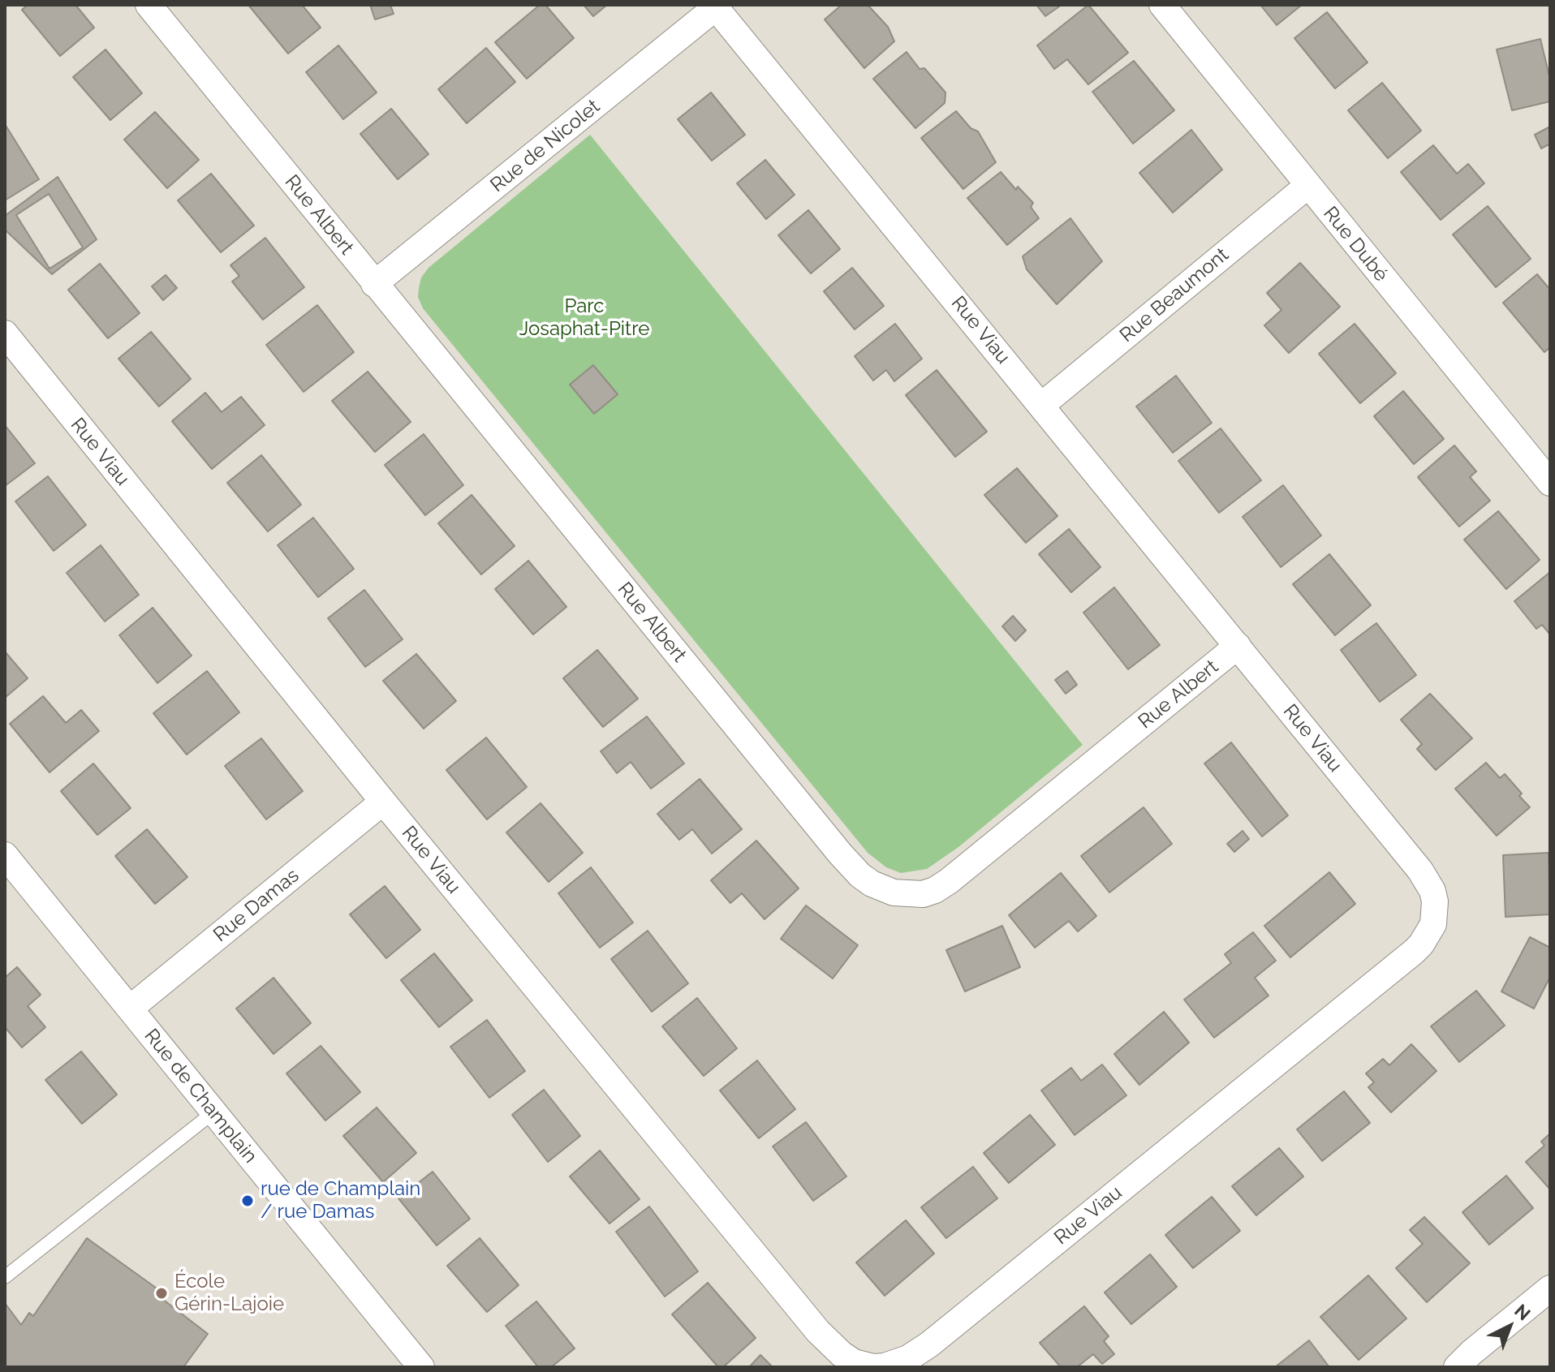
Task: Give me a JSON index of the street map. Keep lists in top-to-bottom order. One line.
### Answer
{"streets":{"street":["Rue de Nicolet","Rue Albert","Rue Dubé","Rue Beaumont","Rue Viau","Rue Damas","Rue de Champlain"]},"crossings":[["Rue de Nicolet","Rue Albert"],["Rue de Nicolet","Rue Viau"],["Rue Albert","Rue Viau"],["Rue Dubé","Rue Beaumont"],["Rue Beaumont","Rue Viau"],["Rue Viau","Rue Damas"],["Rue Damas","Rue de Champlain"]],"parks":["Parc Josaphat-Pitre"],"places":["rue de Champlain / rue Damas","École Gérin-Lajoie"],"north":"top right"}
